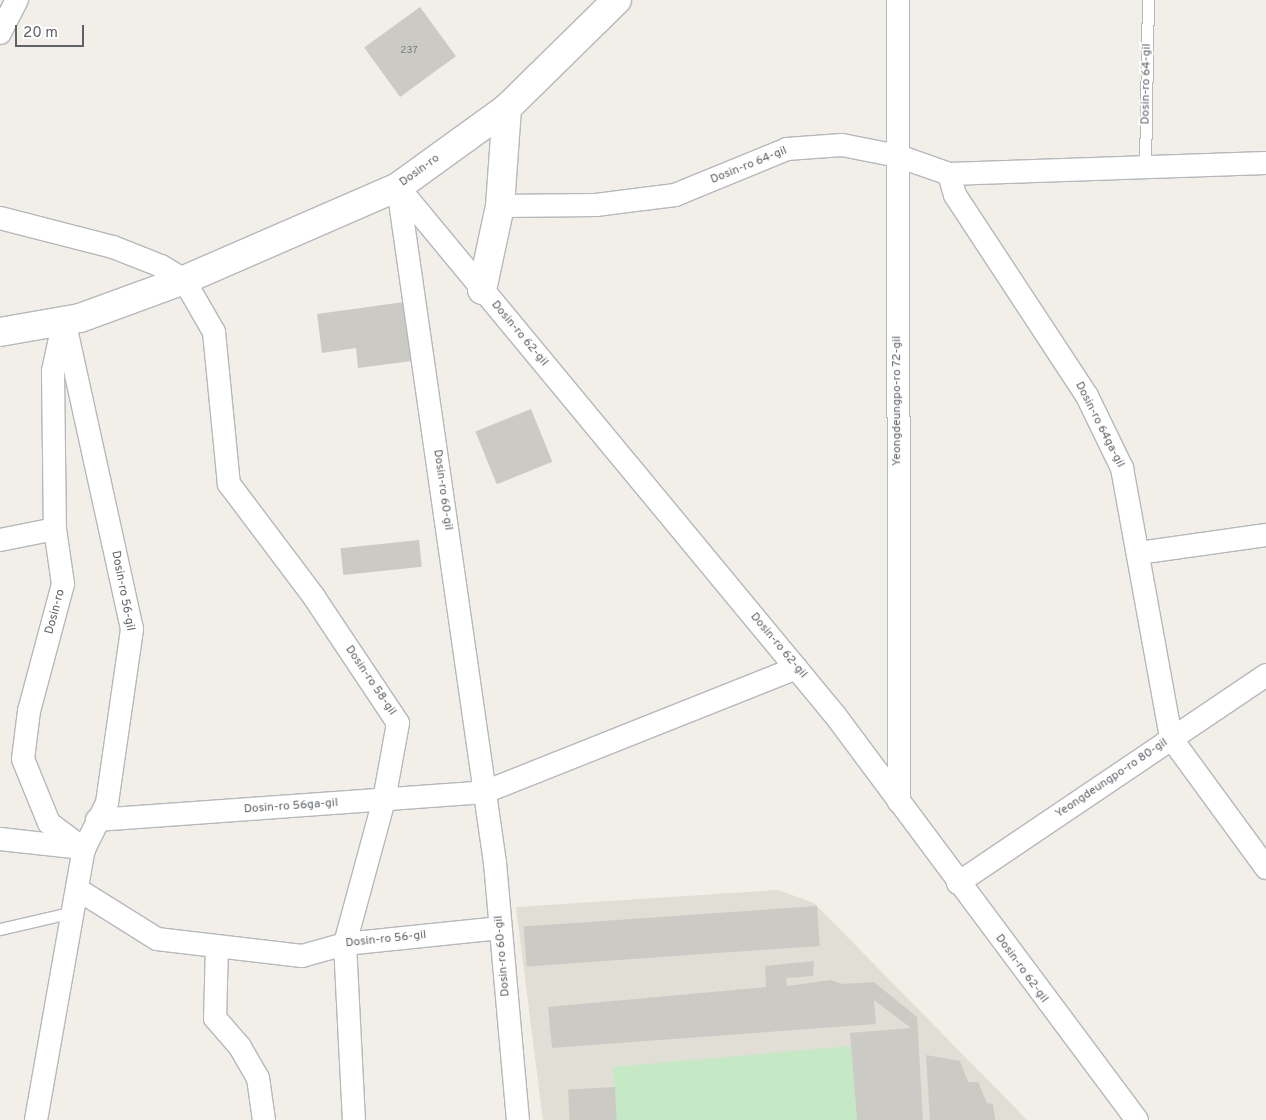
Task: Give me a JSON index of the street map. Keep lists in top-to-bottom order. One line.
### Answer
{"streets":{"main road":["Dosin-ro"],"street":["Dosin-ro 64-gil","Dosin-ro 62-gil","Yeongdeungpo-ro 72-gil","Dosin-ro 64ga-gil","Dosin-ro 60-gil","Dosin-ro 56-gil","Dosin-ro 58-gil","Yeongdeungpo-ro 80-gil","Dosin-ro 56ga-gil"]},"crossings":[["Dosin-ro 64-gil","Yeongdeungpo-ro 72-gil"],["Dosin-ro 64-gil","Dosin-ro 64ga-gil"],["Dosin-ro","Dosin-ro 62-gil"],["Dosin-ro","Dosin-ro 60-gil"],["Dosin-ro","Dosin-ro 56-gil"],["Dosin-ro","Dosin-ro 58-gil"],["Dosin-ro 62-gil","Yeongdeungpo-ro 72-gil"],["Dosin-ro 62-gil","Dosin-ro 60-gil"],["Dosin-ro 62-gil","Yeongdeungpo-ro 80-gil"],["Dosin-ro 64ga-gil","Yeongdeungpo-ro 80-gil"],["Dosin-ro 60-gil","Dosin-ro 56-gil"],["Dosin-ro 60-gil","Dosin-ro 56ga-gil"],["Dosin-ro 56-gil","Dosin-ro 58-gil"],["Dosin-ro 56-gil","Dosin-ro 56ga-gil"],["Dosin-ro 58-gil","Dosin-ro 56ga-gil"]],"house_numbers":["237"],"scale_bar":"20 m"}
